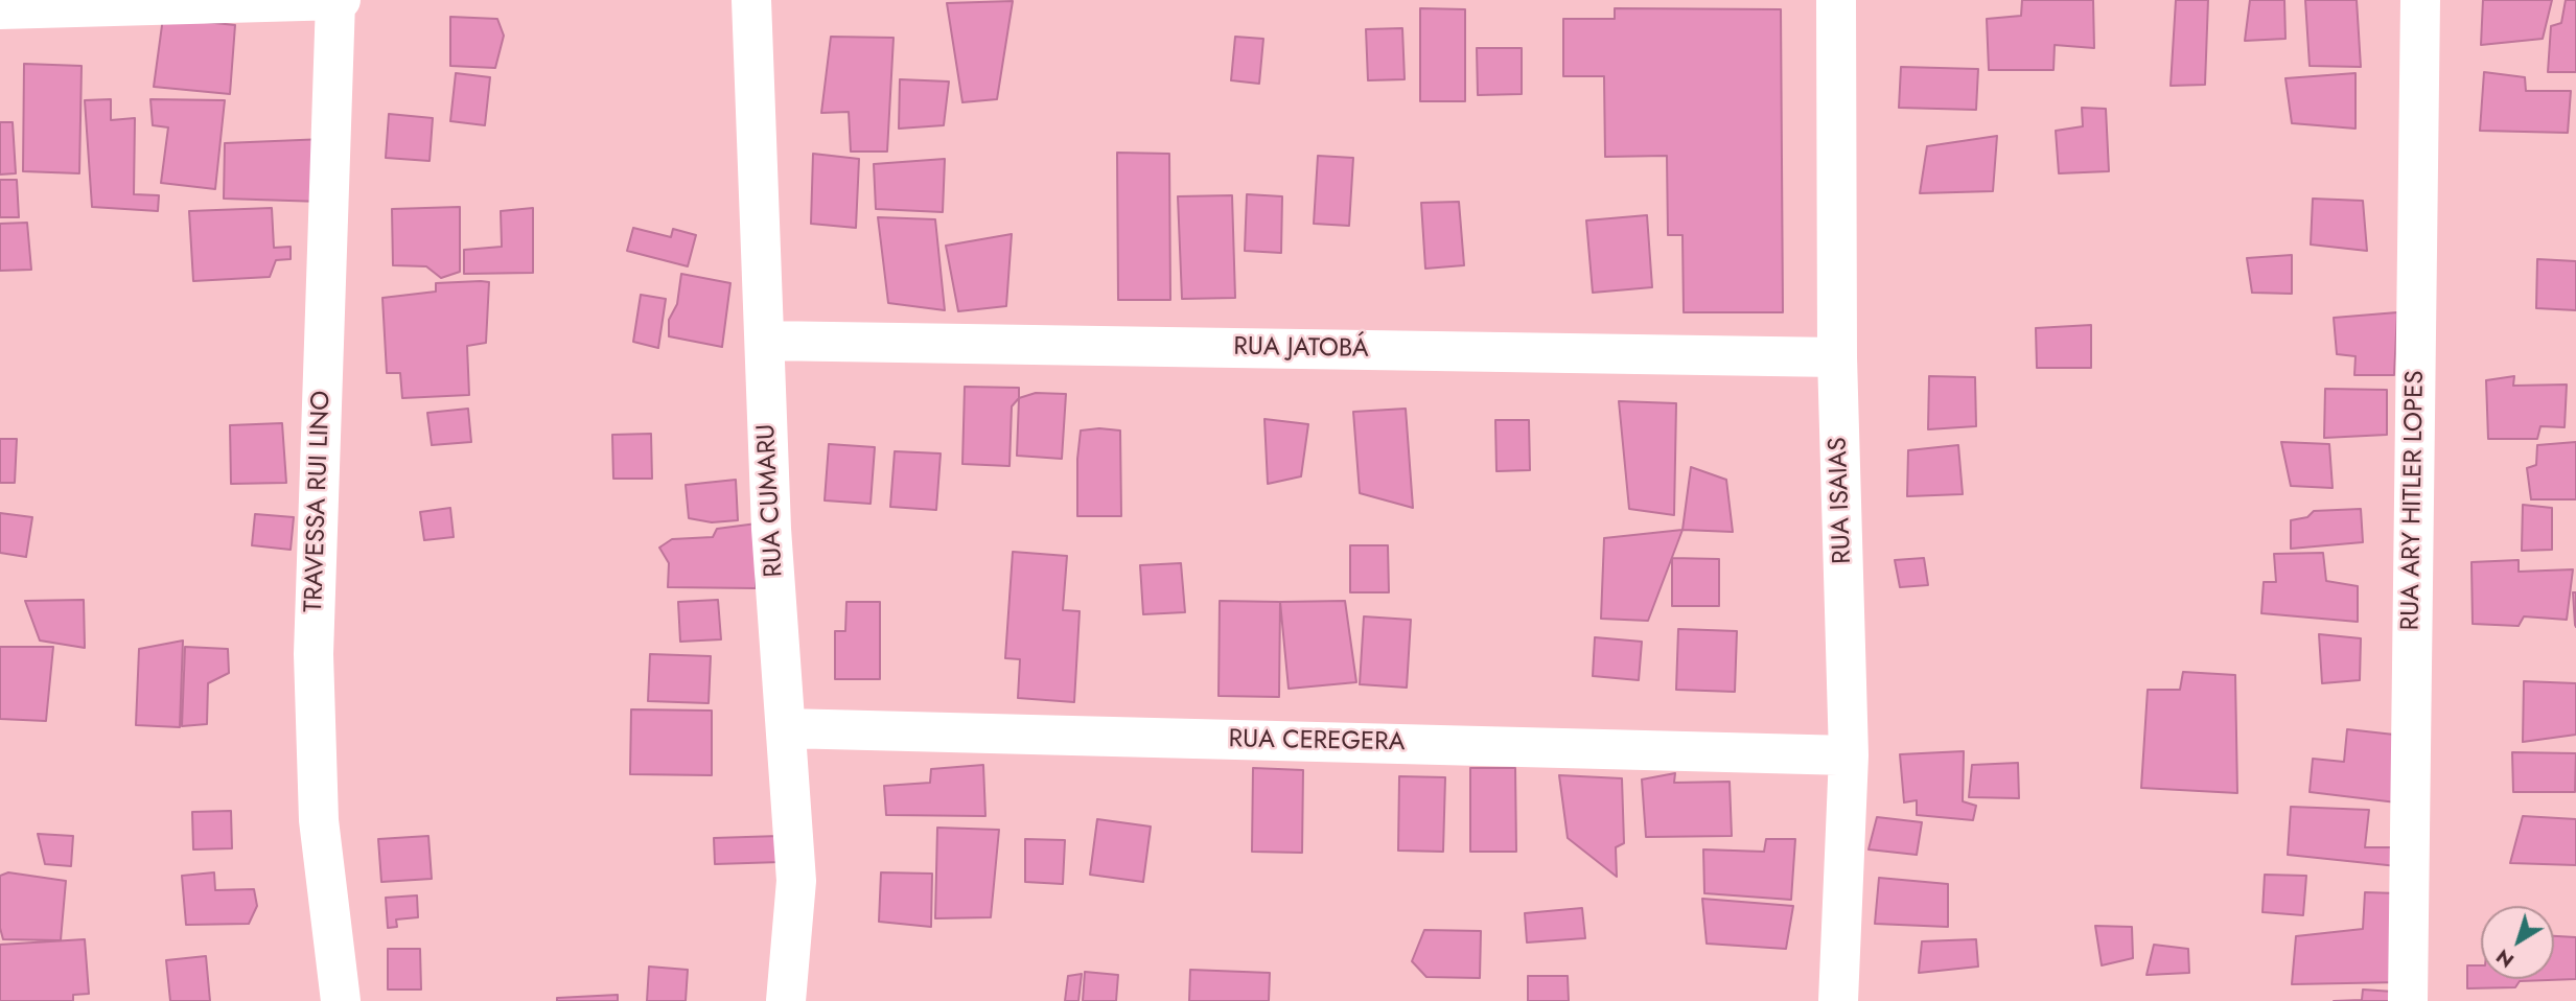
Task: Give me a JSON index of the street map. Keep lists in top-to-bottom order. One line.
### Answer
{"streets":{"street":["RUA JATOBÁ","RUA CUMARU","RUA ISAIAS","RUA ARY HITLER LOPES","TRAVESSA RUI LINO","RUA CEREGERA"]},"crossings":[["RUA JATOBÁ","RUA CUMARU"],["RUA JATOBÁ","RUA ISAIAS"],["RUA CUMARU","RUA CEREGERA"],["RUA ISAIAS","RUA CEREGERA"]],"north":"bottom left"}
